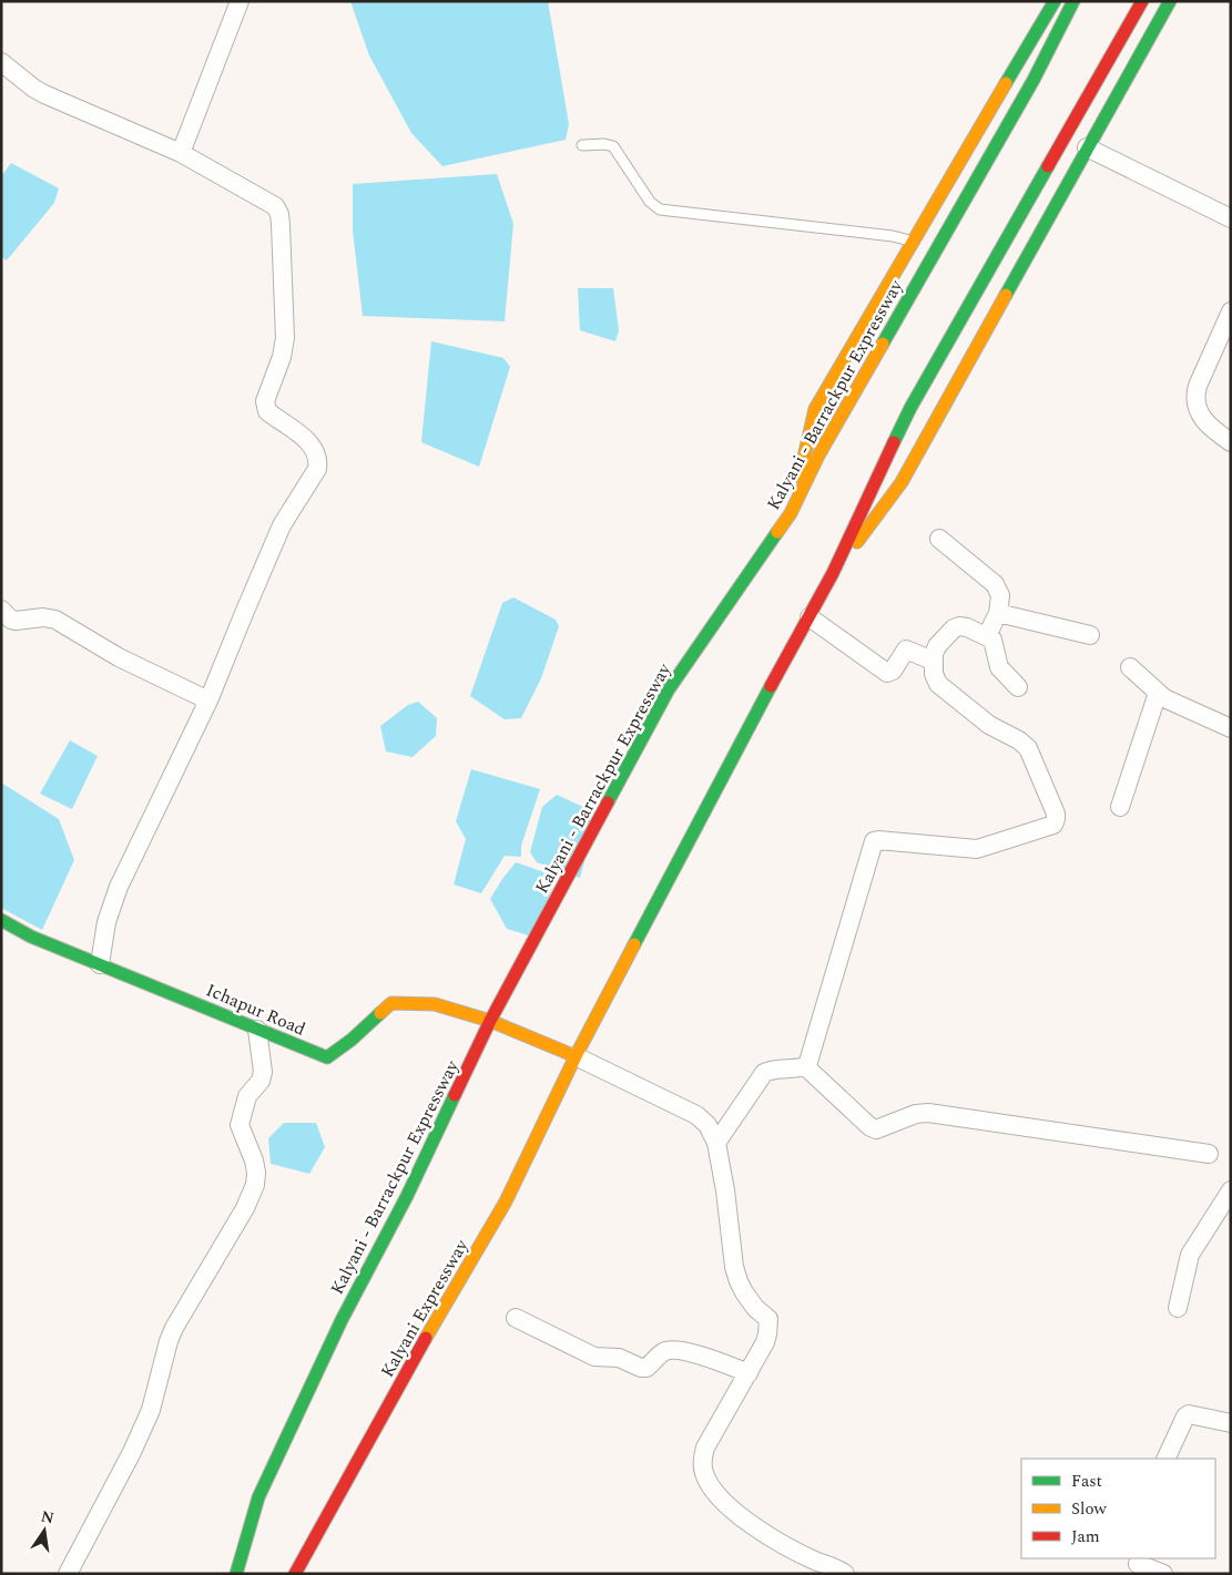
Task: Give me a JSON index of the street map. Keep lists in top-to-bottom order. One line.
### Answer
{"streets":{"main road":["Kalyani - Barrackpur Expressway","Ichapur Road","Kalyani Expressway"]},"crossings":[["Kalyani - Barrackpur Expressway","Ichapur Road"]],"legend":["Fast","Slow","Jam"],"north":"top"}
